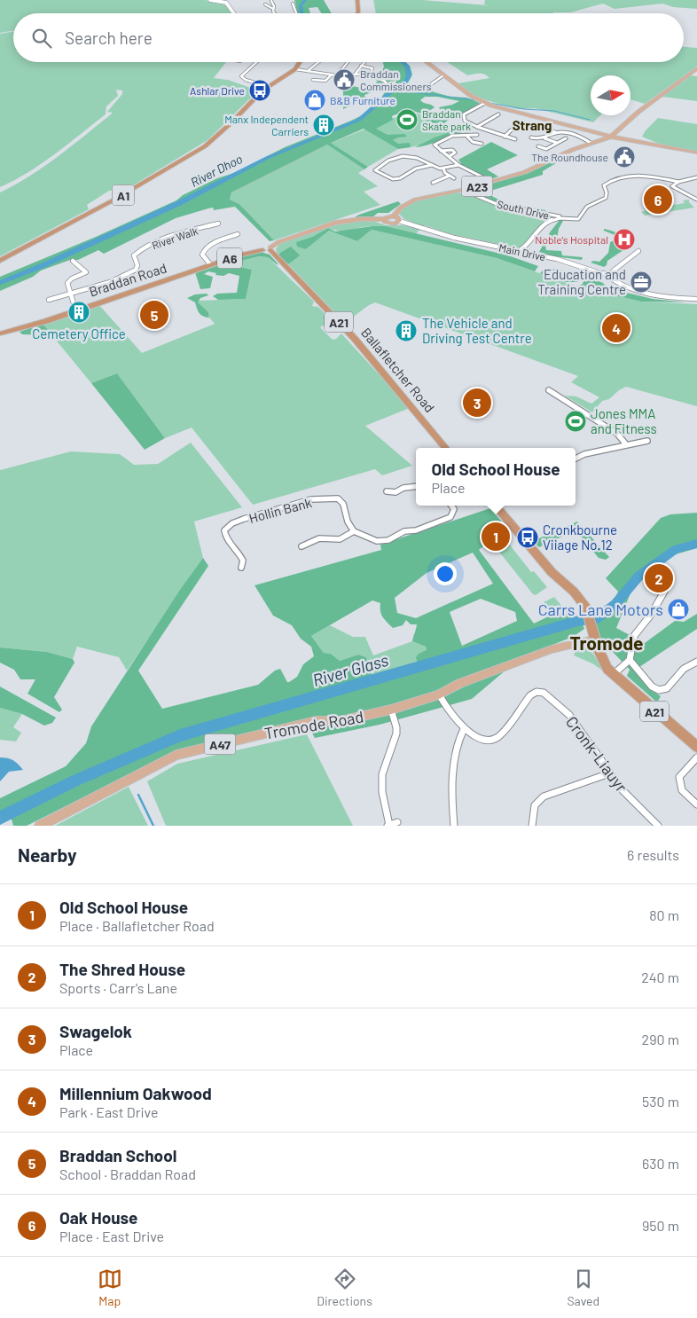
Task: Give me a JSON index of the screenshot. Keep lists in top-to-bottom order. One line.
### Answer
{"streets":{"highway":["A1","A6","Braddan Road","A21","Ballafletcher Road"],"main road":["A23","Tromode Road","A47"],"street":["South Drive","River Walk","Main Drive","Hollin Bank","Cronk-Liauyr"]},"crossings":[["A23","South Drive"],["Braddan Road","Ballafletcher Road"],["A21","Tromode Road"],["Tromode Road","Cronk-Liauyr"]],"districts":["Strang","Tromode"],"water":["River Dhoo","River Glass"],"places":{"public building":["Braddan Commissioners","The Roundhouse"],"bus stop":["Ashlar Drive","Cronkbourne Viiage No.12"],"shop":["B&B Furniture","Carrs Lane Motors"],"sports":["Braddan Skate park","Jones MMA and Fitness"],"building":["Manx Independent Carriers","Cemetery Office","The Vehicle and Driving Test Centre"],"hospital":["Noble's Hospital"],"office":["Education and Training Centre"]},"north":"right","page":{"search":"Search here","pins":["6","5","4","3","1","2"],"popup":["Old School House","Place"],"heading":["Nearby","6 results"],"list":[{"mark":"1","name":"Old School House","note":"Place · Ballafletcher Road","value":"80 m"},{"mark":"2","name":"The Shred House","note":"Sports · Carr's Lane","value":"240 m"},{"mark":"3","name":"Swagelok","note":"Place","value":"290 m"},{"mark":"4","name":"Millennium Oakwood","note":"Park · East Drive","value":"530 m"},{"mark":"5","name":"Braddan School","note":"School · Braddan Road","value":"630 m"},{"mark":"6","name":"Oak House","note":"Place · East Drive","value":"950 m"}],"nav":["Map","Directions","Saved"]}}
